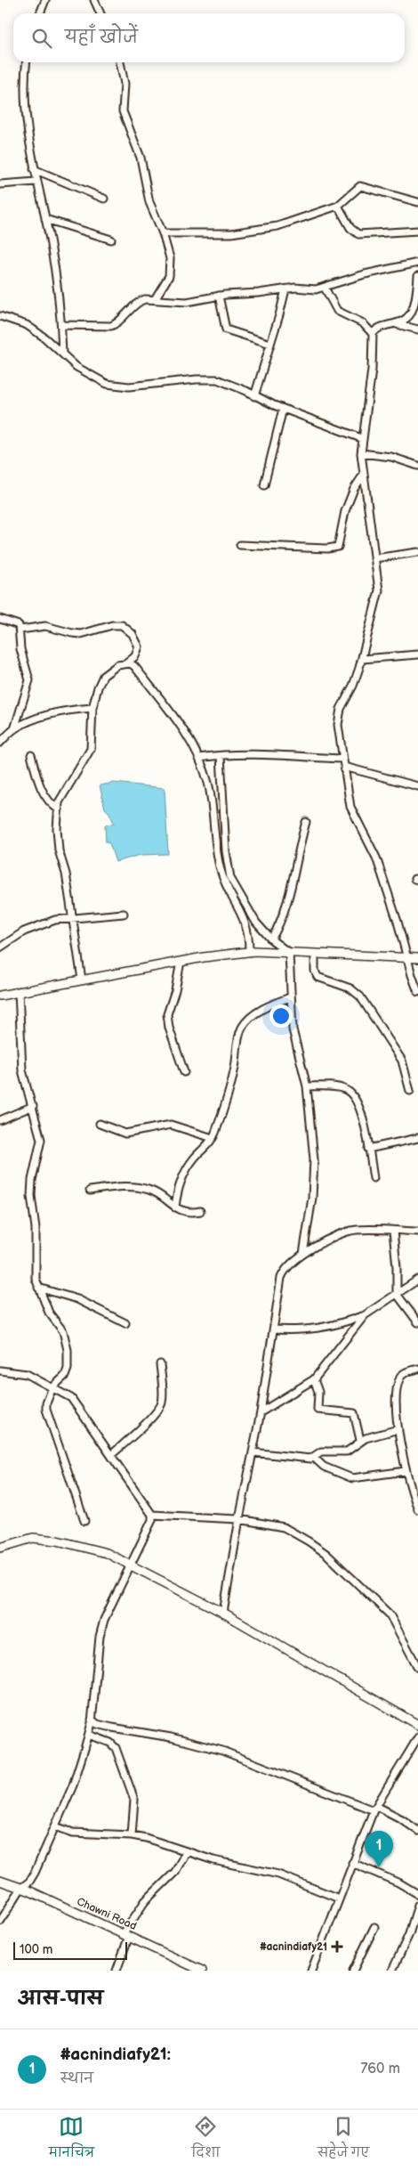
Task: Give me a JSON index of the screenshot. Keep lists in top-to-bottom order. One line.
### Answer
{"streets":{"street":["Chawni Road"]},"places":{"health":["#acnindiafy21"]},"scale_bar":"100 m","page":{"search":"यहाँ खोजें","pins":"1","scale":"100 m","heading":"आस-पास","list":[{"mark":"1","name":"#acnindiafy21:","note":"स्थान","value":"760 m"}],"nav":["मानचित्र","दिशा","सहेजे गए"]}}
